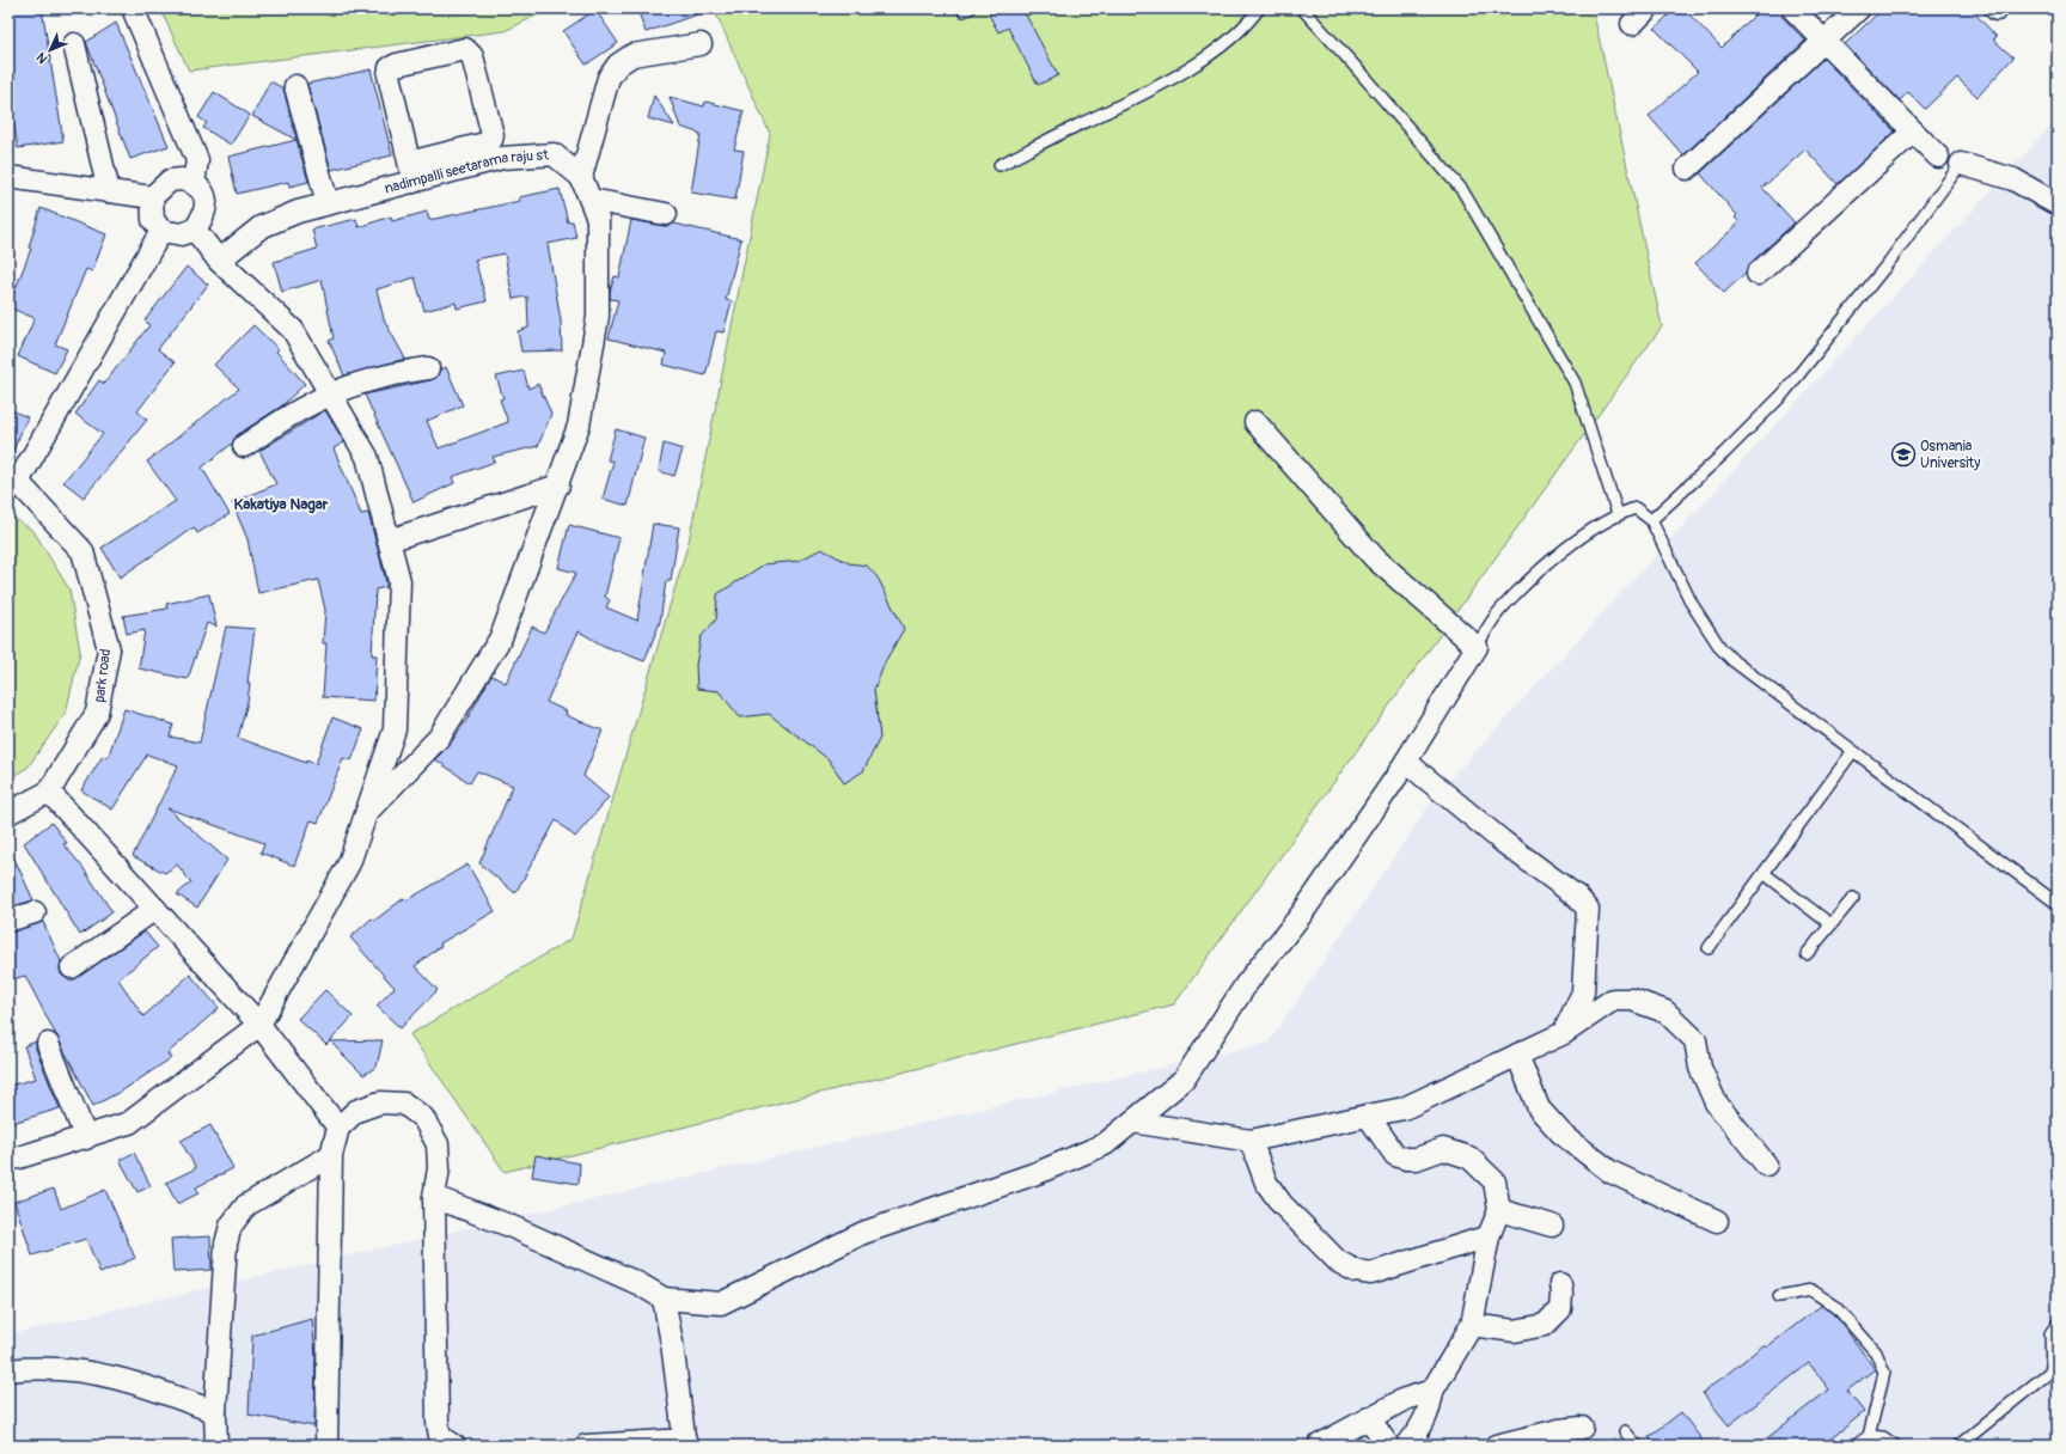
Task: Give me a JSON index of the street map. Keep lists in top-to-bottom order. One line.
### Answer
{"streets":{"street":["nadimpalli seetarama raju st","park road"]},"districts":["Kakatiya Nagar"],"places":{"school or university":["Osmania University"]},"north":"bottom left"}
